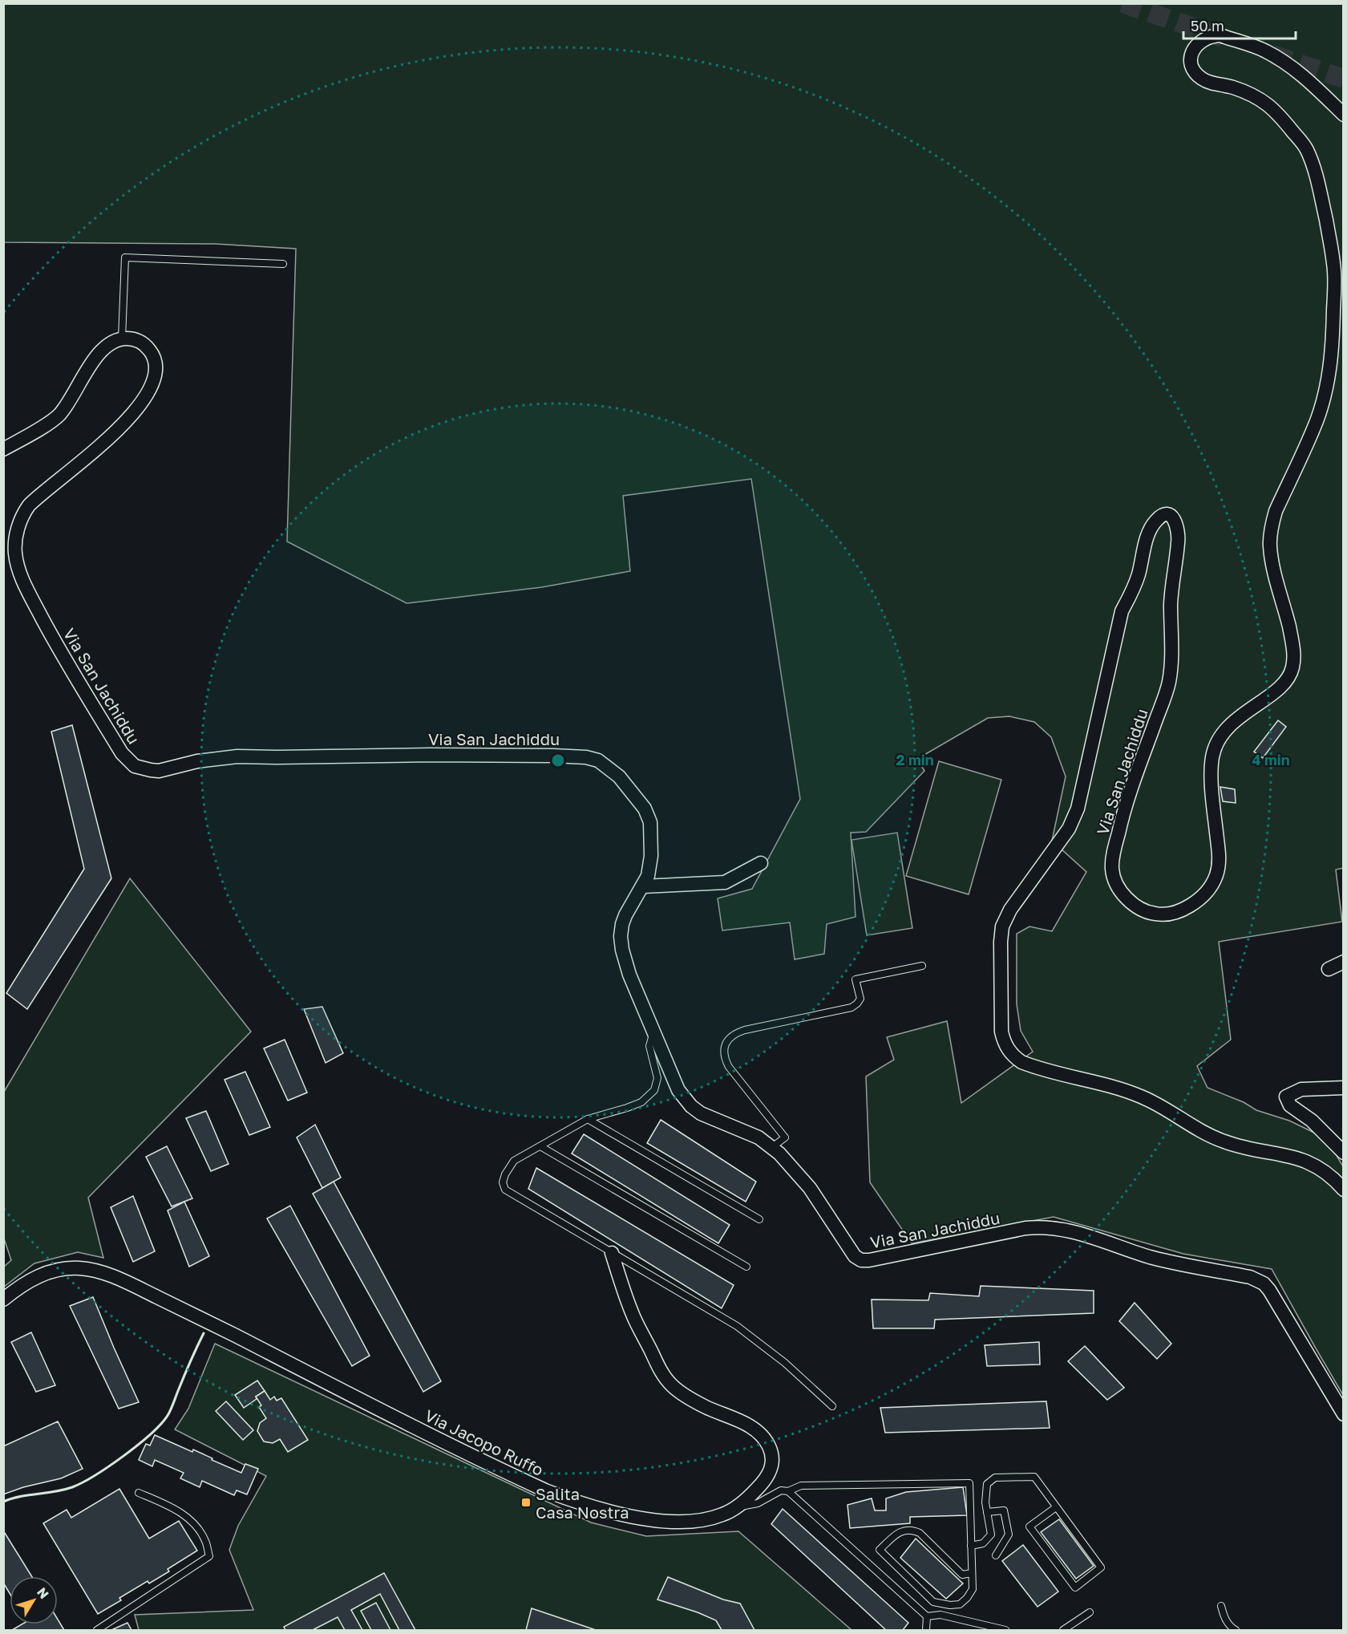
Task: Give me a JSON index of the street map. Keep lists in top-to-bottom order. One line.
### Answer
{"streets":{"street":["Via San Jachiddu","Via Jacopo Ruffo"]},"places":{"transit":["Salita Casa Nostra"]},"scale_bar":"50 m","north":"top right","rings":["2 min","4 min"]}
